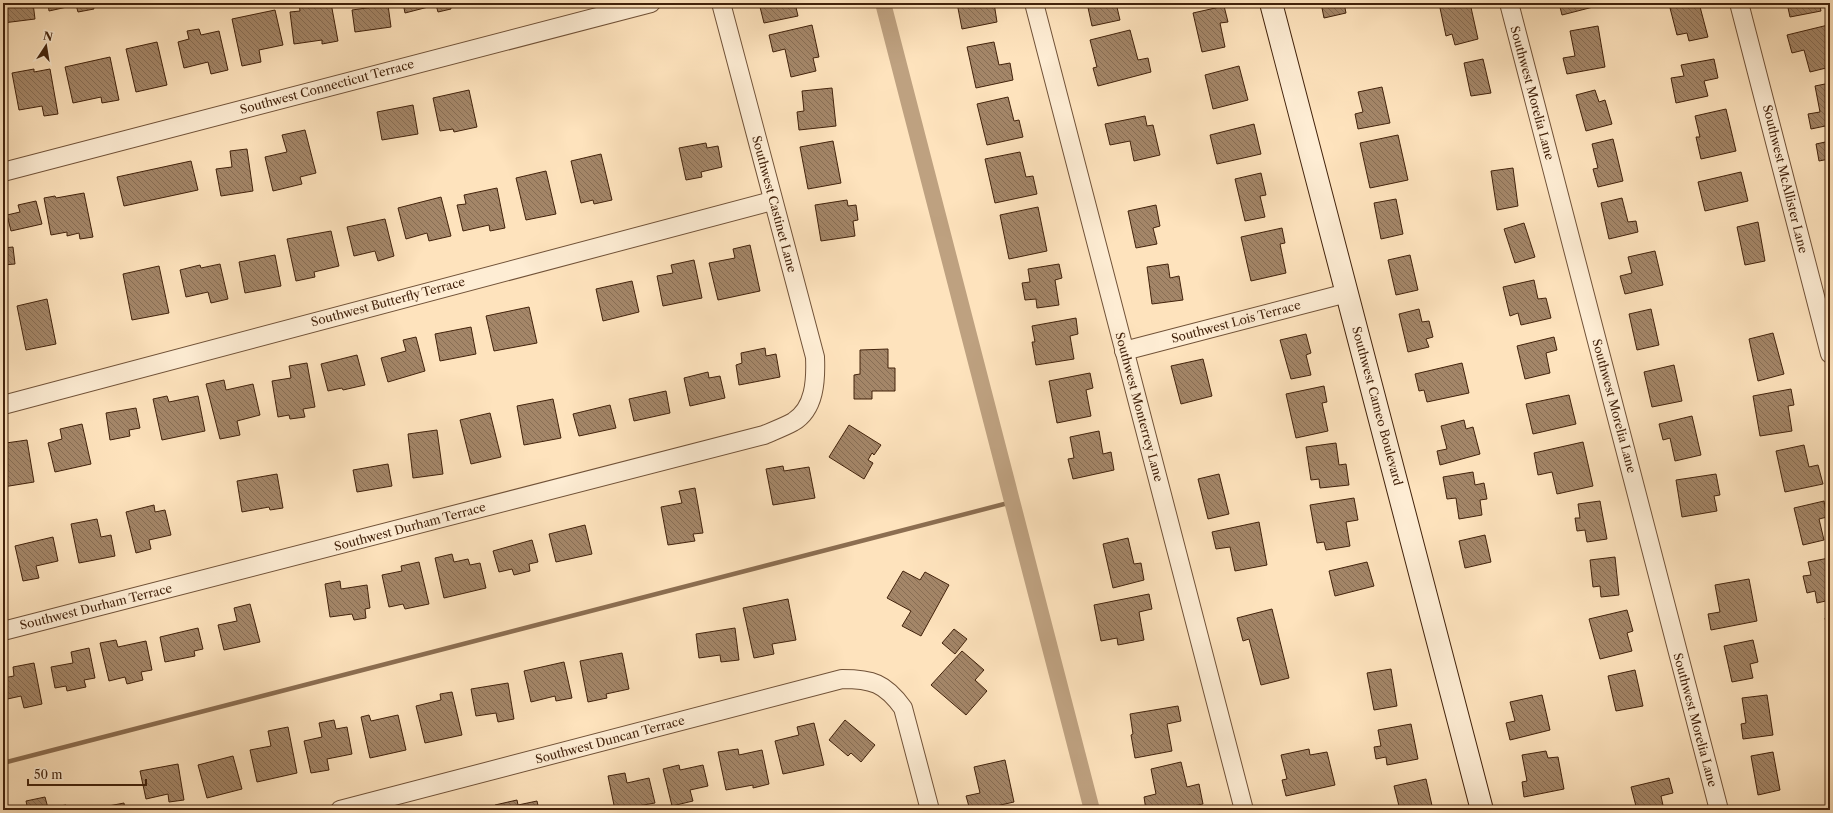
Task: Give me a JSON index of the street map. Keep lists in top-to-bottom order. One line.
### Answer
{"streets":{"street":["Southwest Connecticut Terrace","Southwest Morelia Lane","Southwest McAllister Lane","Southwest Castinet Lane","Southwest Butterfly Terrace","Southwest Lois Terrace","Southwest Cameo Boulevard","Southwest Monterrey Lane","Southwest Durham Terrace","Southwest Duncan Terrace"]},"crossings":[["Southwest Castinet Lane","Southwest Butterfly Terrace"],["Southwest Castinet Lane","Southwest Durham Terrace"],["Southwest Lois Terrace","Southwest Cameo Boulevard"],["Southwest Lois Terrace","Southwest Monterrey Lane"]],"scale_bar":"50 m","north":"top"}
